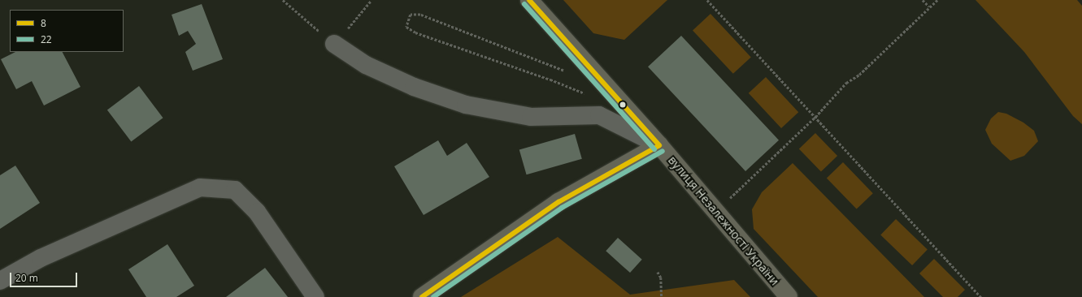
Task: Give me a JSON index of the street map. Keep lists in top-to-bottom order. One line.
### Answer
{"streets":{"main road":["вулиця Незалежності України"]},"lines":["transit line 8","transit line 22"],"legend":["8","22"],"scale_bar":"20 m"}
